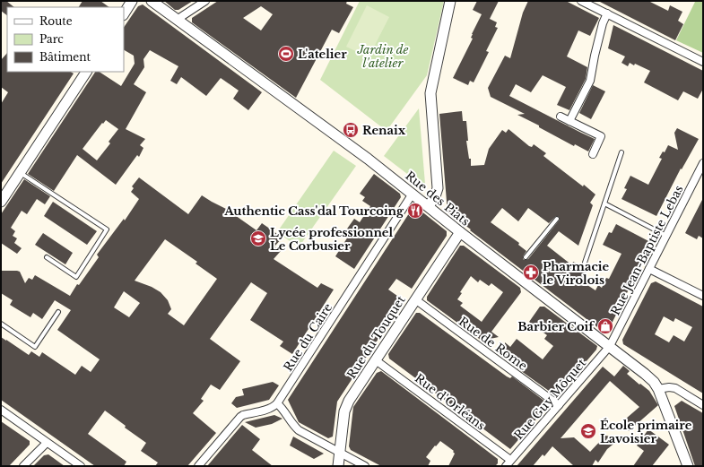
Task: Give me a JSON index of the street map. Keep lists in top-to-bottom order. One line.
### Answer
{"streets":{"street":["Rue des Piats","Rue Jean-Baptiste Lebas","Rue du Caire","Rue du Touquet","Rue de Rome","Rue Guy Môquet","Rue d'Orléans"]},"crossings":[["Rue des Piats","Rue Jean-Baptiste Lebas"],["Rue des Piats","Rue du Caire"],["Rue des Piats","Rue du Touquet"],["Rue des Piats","Rue Guy Môquet"],["Rue Jean-Baptiste Lebas","Rue Guy Môquet"],["Rue du Touquet","Rue de Rome"],["Rue du Touquet","Rue d'Orléans"],["Rue de Rome","Rue Guy Môquet"],["Rue Guy Môquet","Rue d'Orléans"]],"parks":["Jardin de l'atelier"],"places":{"sports":["L'atelier"],"bus stop":["Renaix"],"restaurant":["Authentic Cass'dal Tourcoing"],"school or university":["Lycée professionnel Le Corbusier","École primaire Lavoisier"],"pharmacy":["Pharmacie le Virolois"],"shop":["Barbier Coif"]},"legend":["Route","Parc","Bâtiment"]}
